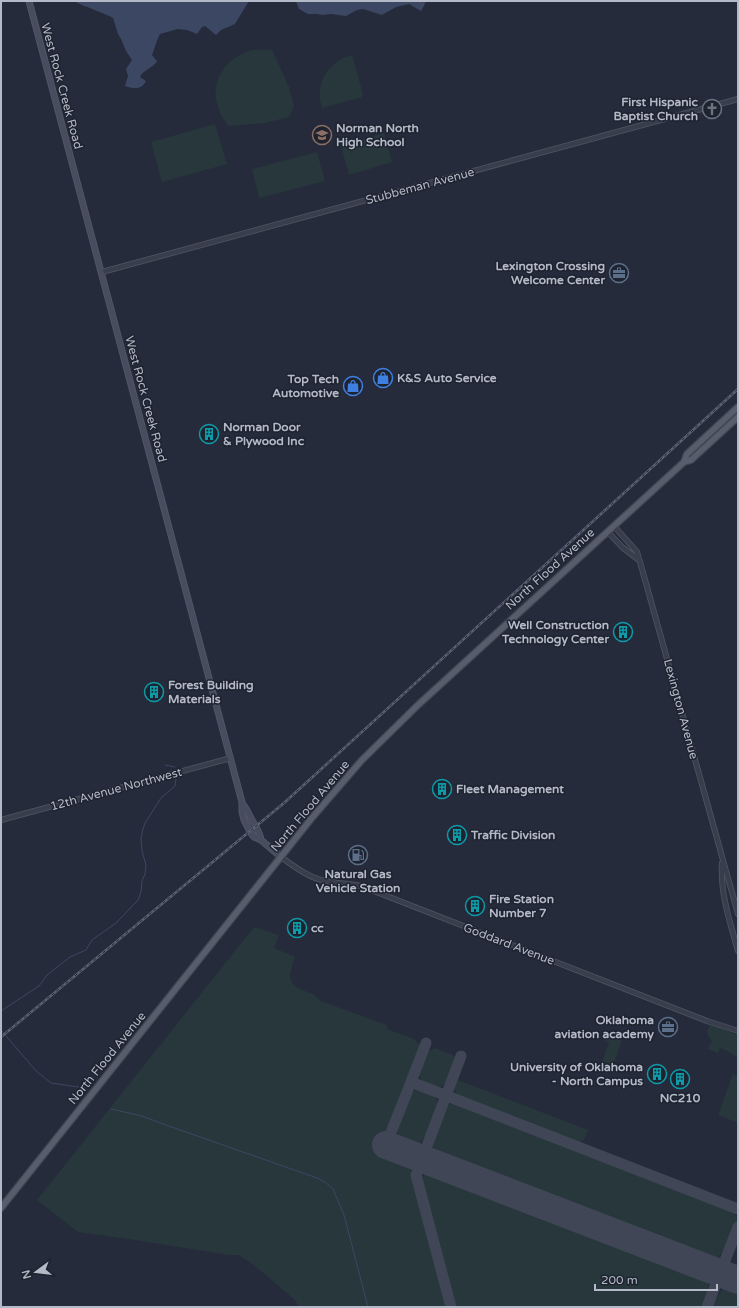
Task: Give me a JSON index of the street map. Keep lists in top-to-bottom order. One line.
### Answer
{"streets":{"main road":["West Rock Creek Road","North Flood Avenue"],"street":["Stubbeman Avenue","Lexington Avenue","12th Avenue Northwest","Goddard Avenue"]},"crossings":[["West Rock Creek Road","Stubbeman Avenue"],["West Rock Creek Road","North Flood Avenue"],["West Rock Creek Road","12th Avenue Northwest"],["West Rock Creek Road","Goddard Avenue"],["North Flood Avenue","Lexington Avenue"],["North Flood Avenue","Goddard Avenue"]],"places":{"church":["First Hispanic Baptist Church"],"school or university":["Norman North High School"],"office":["Lexington Crossing Welcome Center","Oklahoma aviation academy"],"shop":["K&S Auto Service","Top Tech Automotive"],"building":["Norman Door & Plywood Inc","Well Construction Technology Center","Forest Building Materials","Fleet Management","Traffic Division","Fire Station Number 7","cc","University of Oklahoma - North Campus","NC210"],"fuel station":["Natural Gas Vehicle Station"]},"scale_bar":"200 m","north":"left"}
